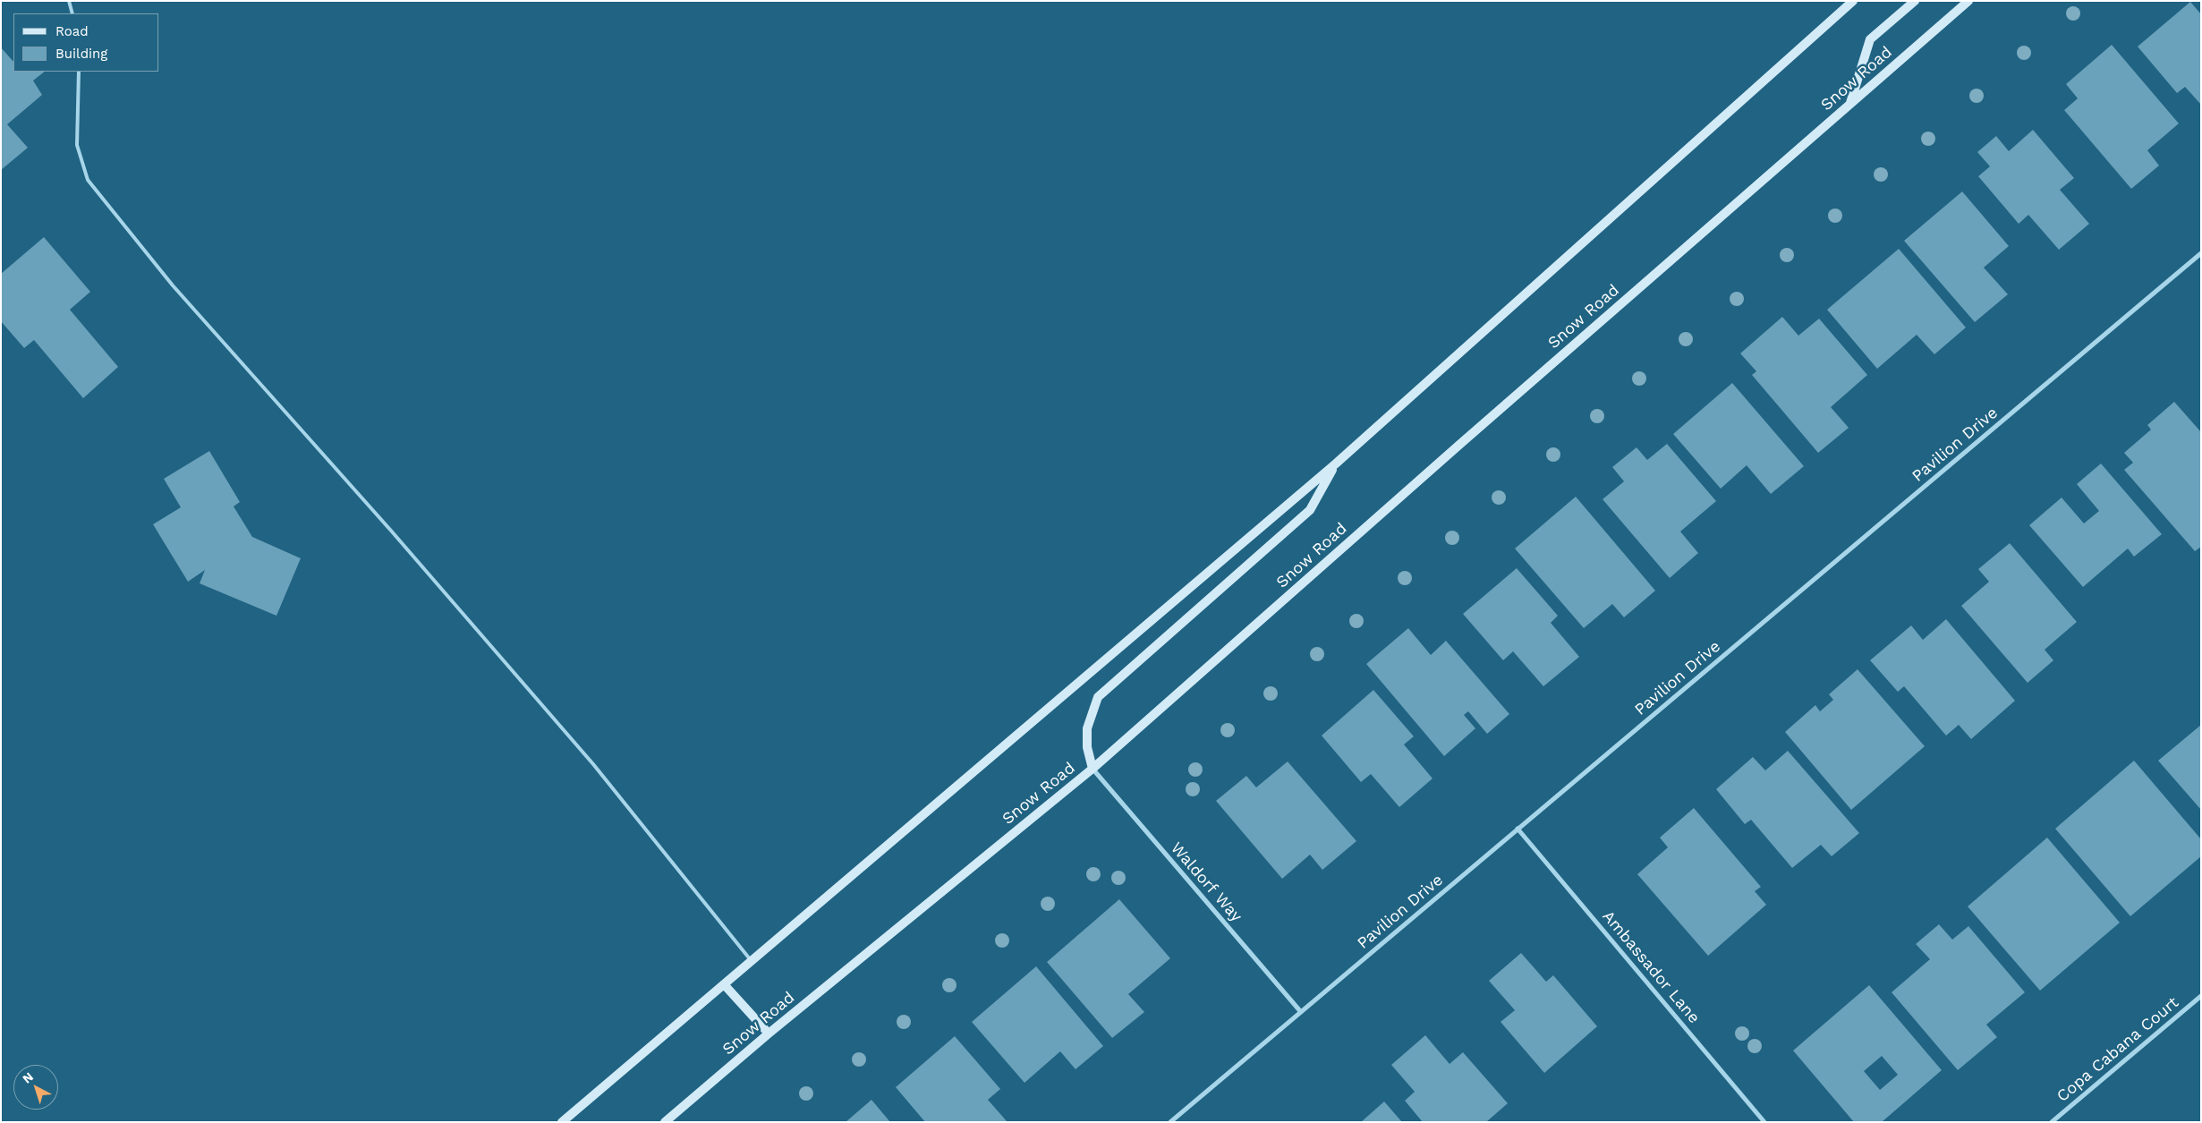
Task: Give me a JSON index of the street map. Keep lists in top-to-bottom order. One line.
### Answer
{"streets":{"main road":["Snow Road"],"street":["Pavilion Drive","Waldorf Way","Ambassador Lane","Copa Cabana Court"]},"crossings":[["Snow Road","Waldorf Way"],["Pavilion Drive","Waldorf Way"],["Pavilion Drive","Ambassador Lane"]],"legend":["Road","Building"],"north":"top left"}
